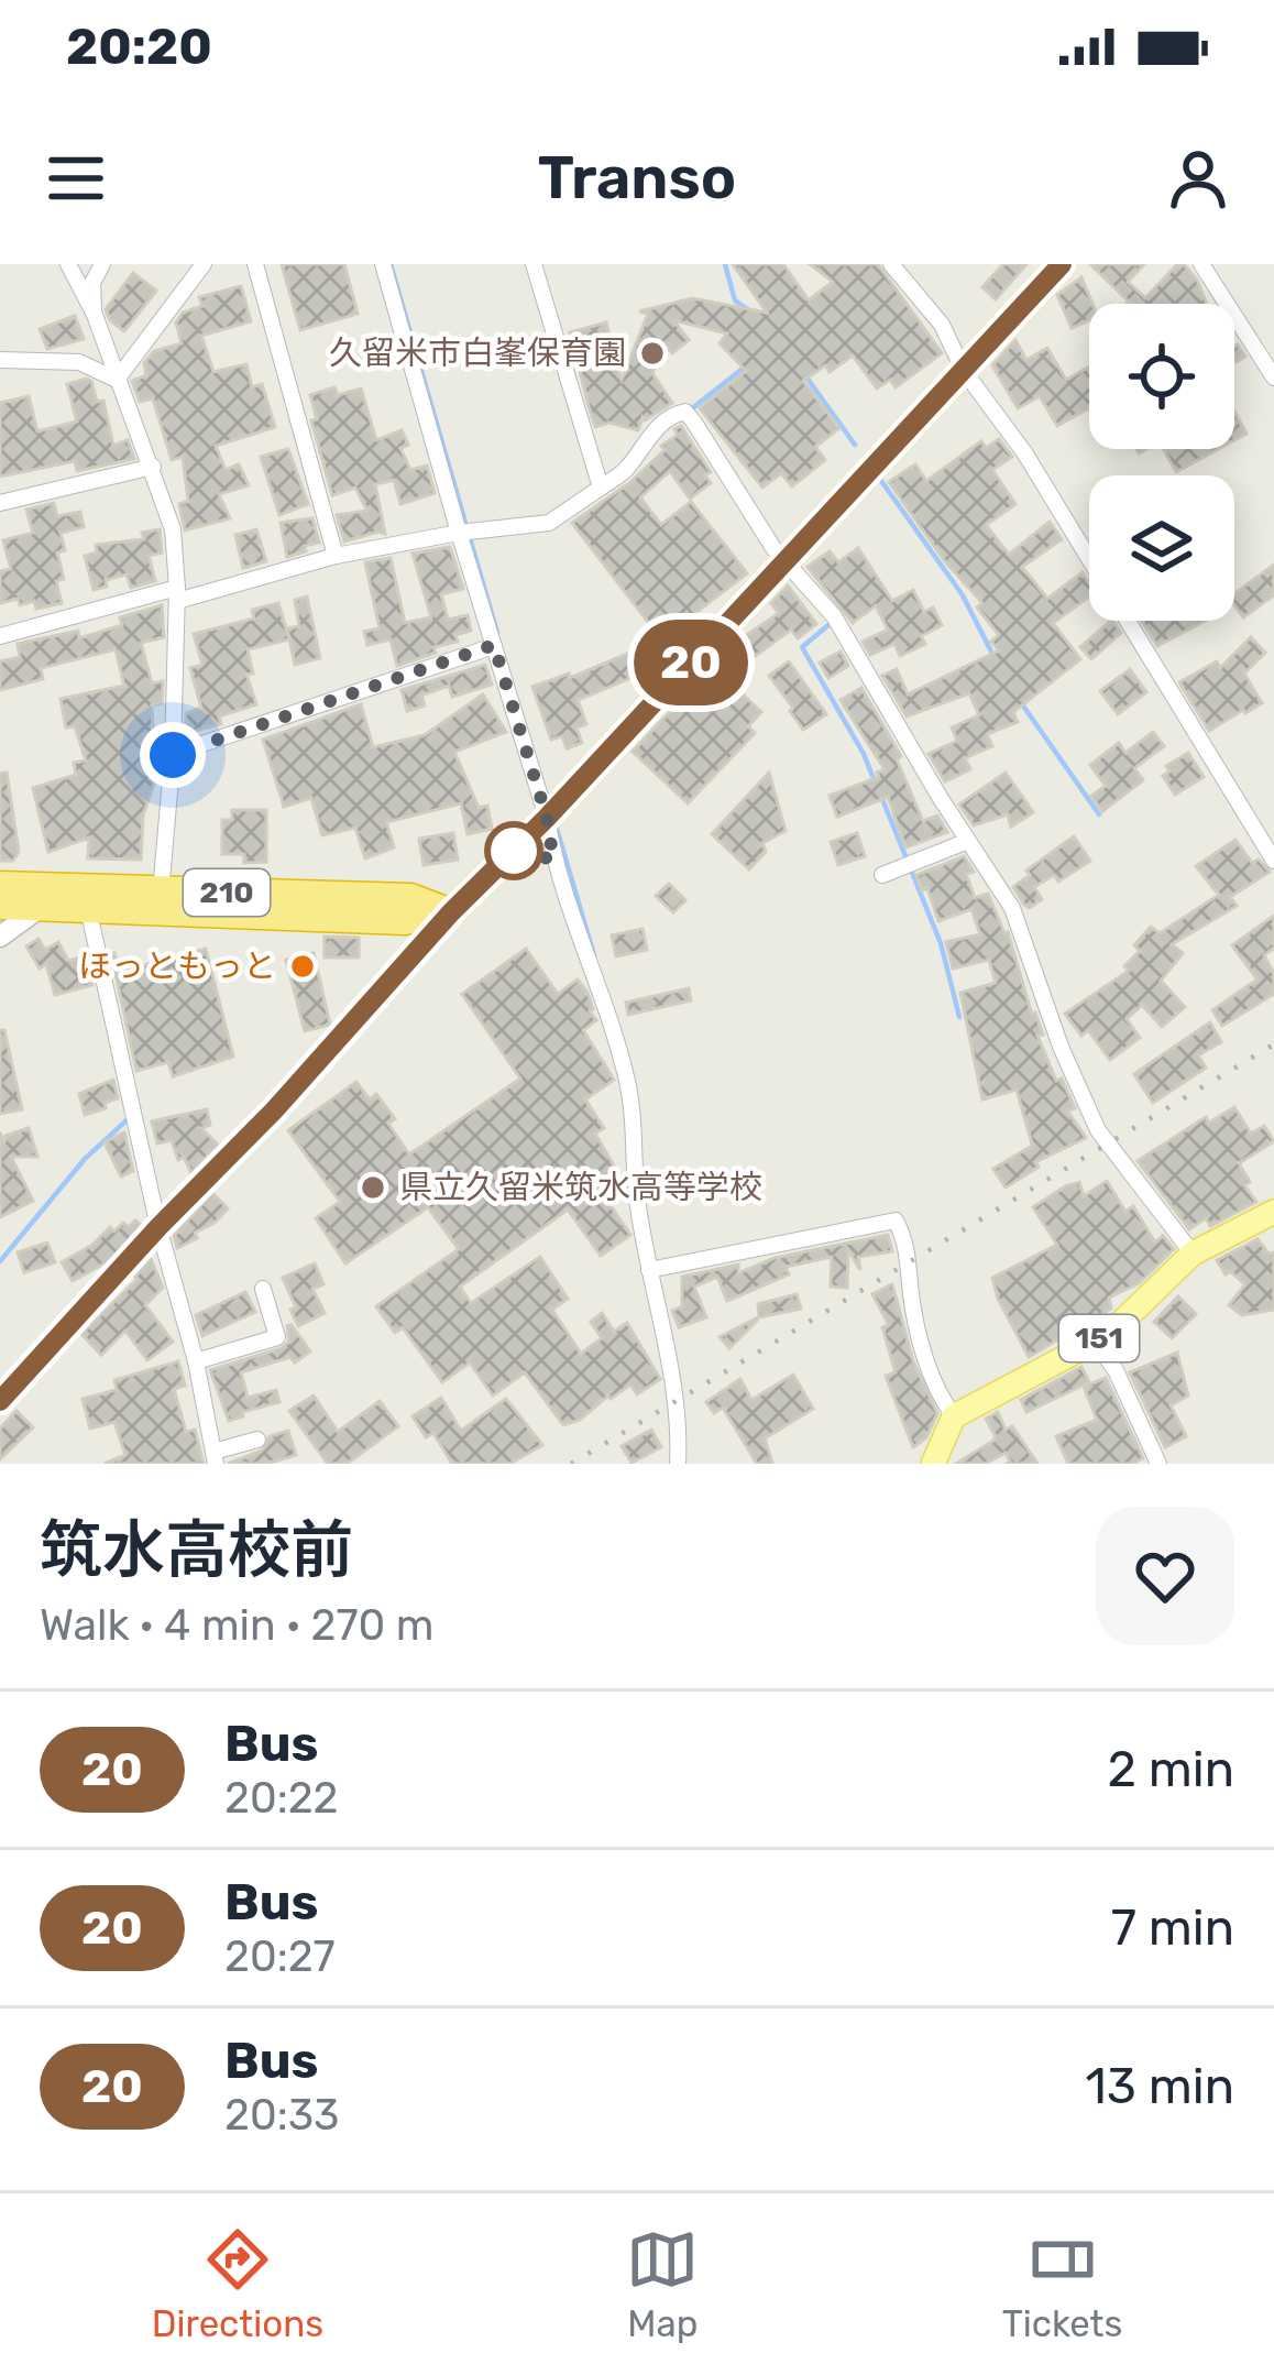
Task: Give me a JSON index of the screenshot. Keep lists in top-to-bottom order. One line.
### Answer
{"streets":{"highway":["210"],"main road":["151"]},"places":["久留米市白峯保育園","ほっともっと","県立久留米筑水高等学校"],"lines":["bus line 20"],"page":{"status":"20:20","header":"Transo","on_map":"20","heading":["筑水高校前","Walk · 4 min · 270 m"],"list":[{"mark":"20","name":"Bus","note":"20:22","value":"2 min"},{"mark":"20","name":"Bus","note":"20:27","value":"7 min"},{"mark":"20","name":"Bus","note":"20:33","value":"13 min"}],"tabs":["Directions","Map","Tickets"]}}
